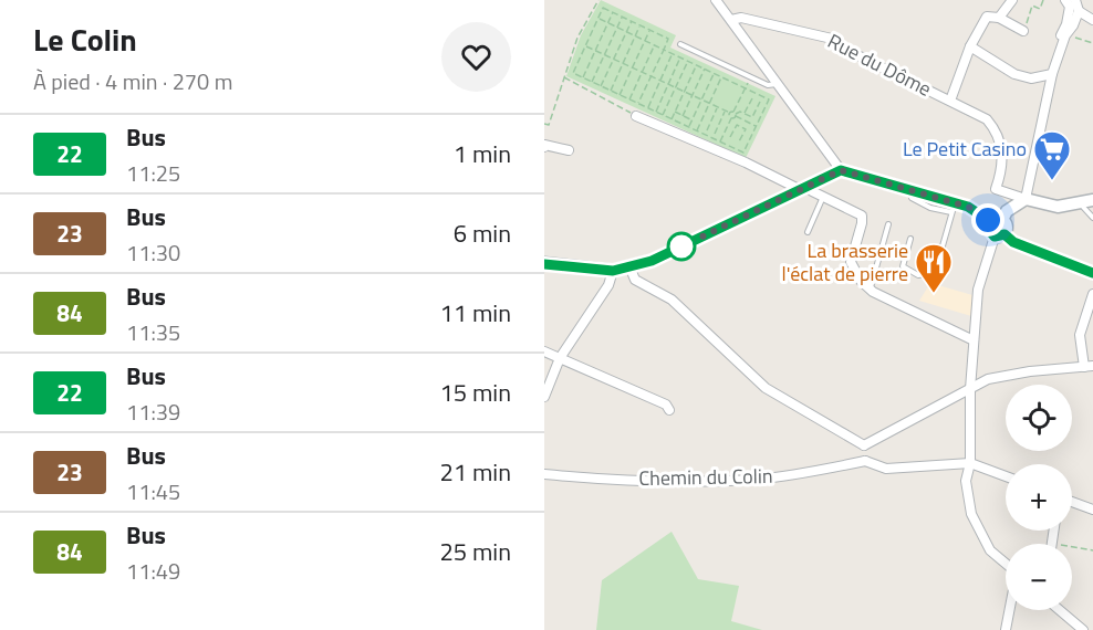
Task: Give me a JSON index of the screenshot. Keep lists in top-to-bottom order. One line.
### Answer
{"streets":{"street":["Rue du Dôme","Chemin du Colin"]},"places":{"supermarket":["Le Petit Casino"],"restaurant":["La brasserie l'éclat de pierre"]},"lines":["bus line 22"],"page":{"heading":["Le Colin","À pied · 4 min · 270 m"],"list":[{"mark":"22","name":"Bus","note":"11:25","value":"1 min"},{"mark":"23","name":"Bus","note":"11:30","value":"6 min"},{"mark":"84","name":"Bus","note":"11:35","value":"11 min"},{"mark":"22","name":"Bus","note":"11:39","value":"15 min"},{"mark":"23","name":"Bus","note":"11:45","value":"21 min"},{"mark":"84","name":"Bus","note":"11:49","value":"25 min"}],"map_buttons":["+","−"]}}
